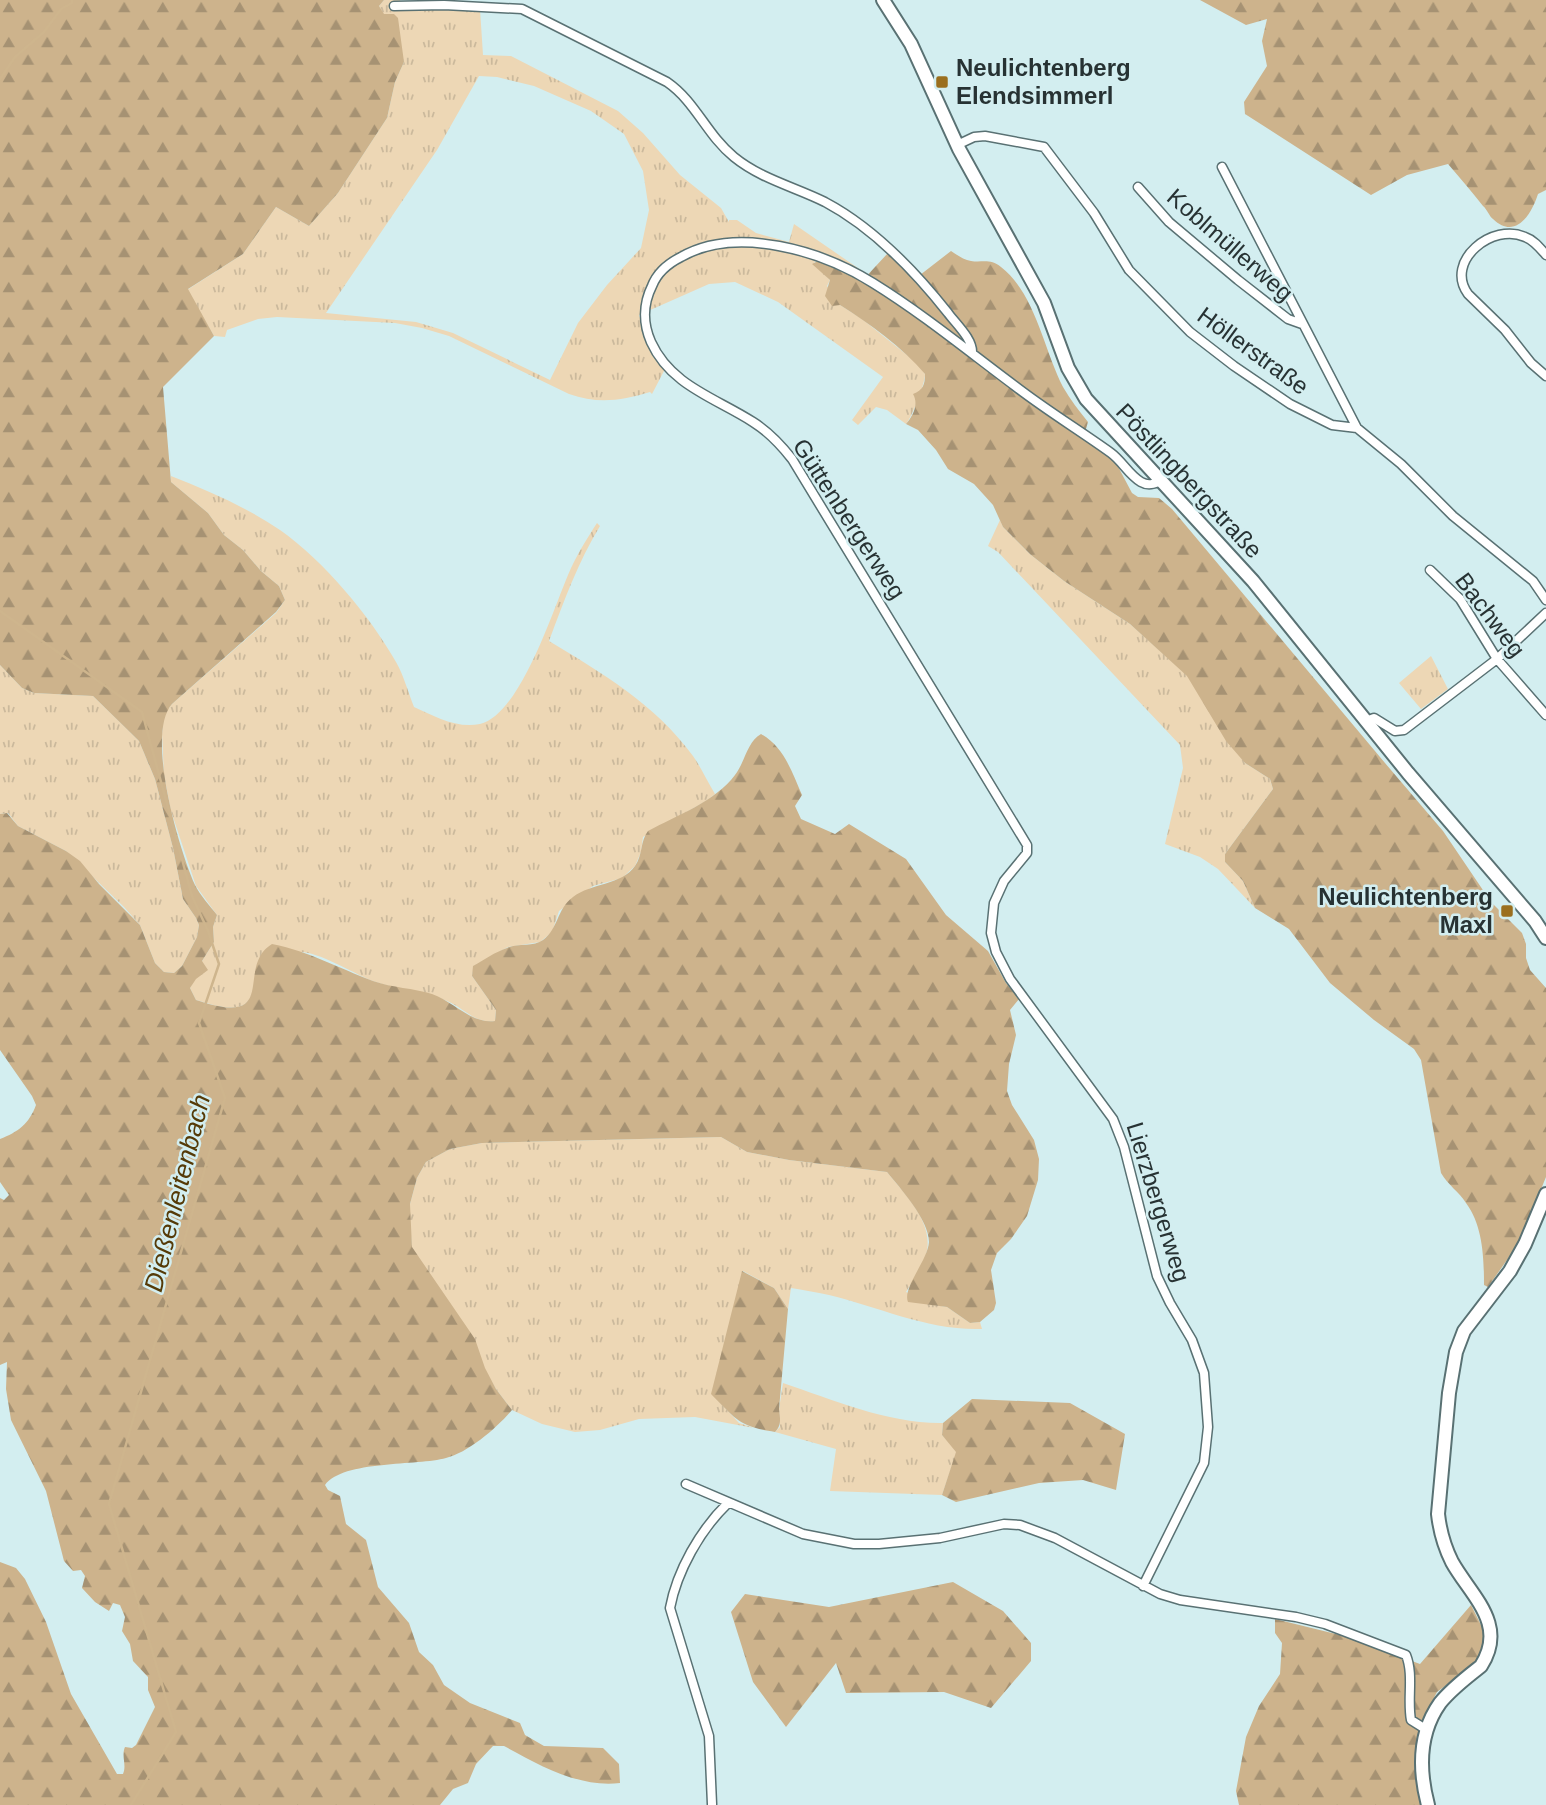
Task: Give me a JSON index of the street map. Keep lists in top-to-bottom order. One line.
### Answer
{"streets":{"main road":["Pöstlingbergstraße"],"street":["Koblmüllerweg","Höllerstraße","Güttenbergerweg","Bachweg","Lierzbergerweg"]},"crossings":[["Koblmüllerweg","Höllerstraße"],["Höllerstraße","Pöstlingbergstraße"],["Pöstlingbergstraße","Güttenbergerweg"],["Güttenbergerweg","Lierzbergerweg"]],"water":["Dießenleitenbach"],"places":{"transit":["Neulichtenberg Elendsimmerl","Neulichtenberg Maxl"]}}
